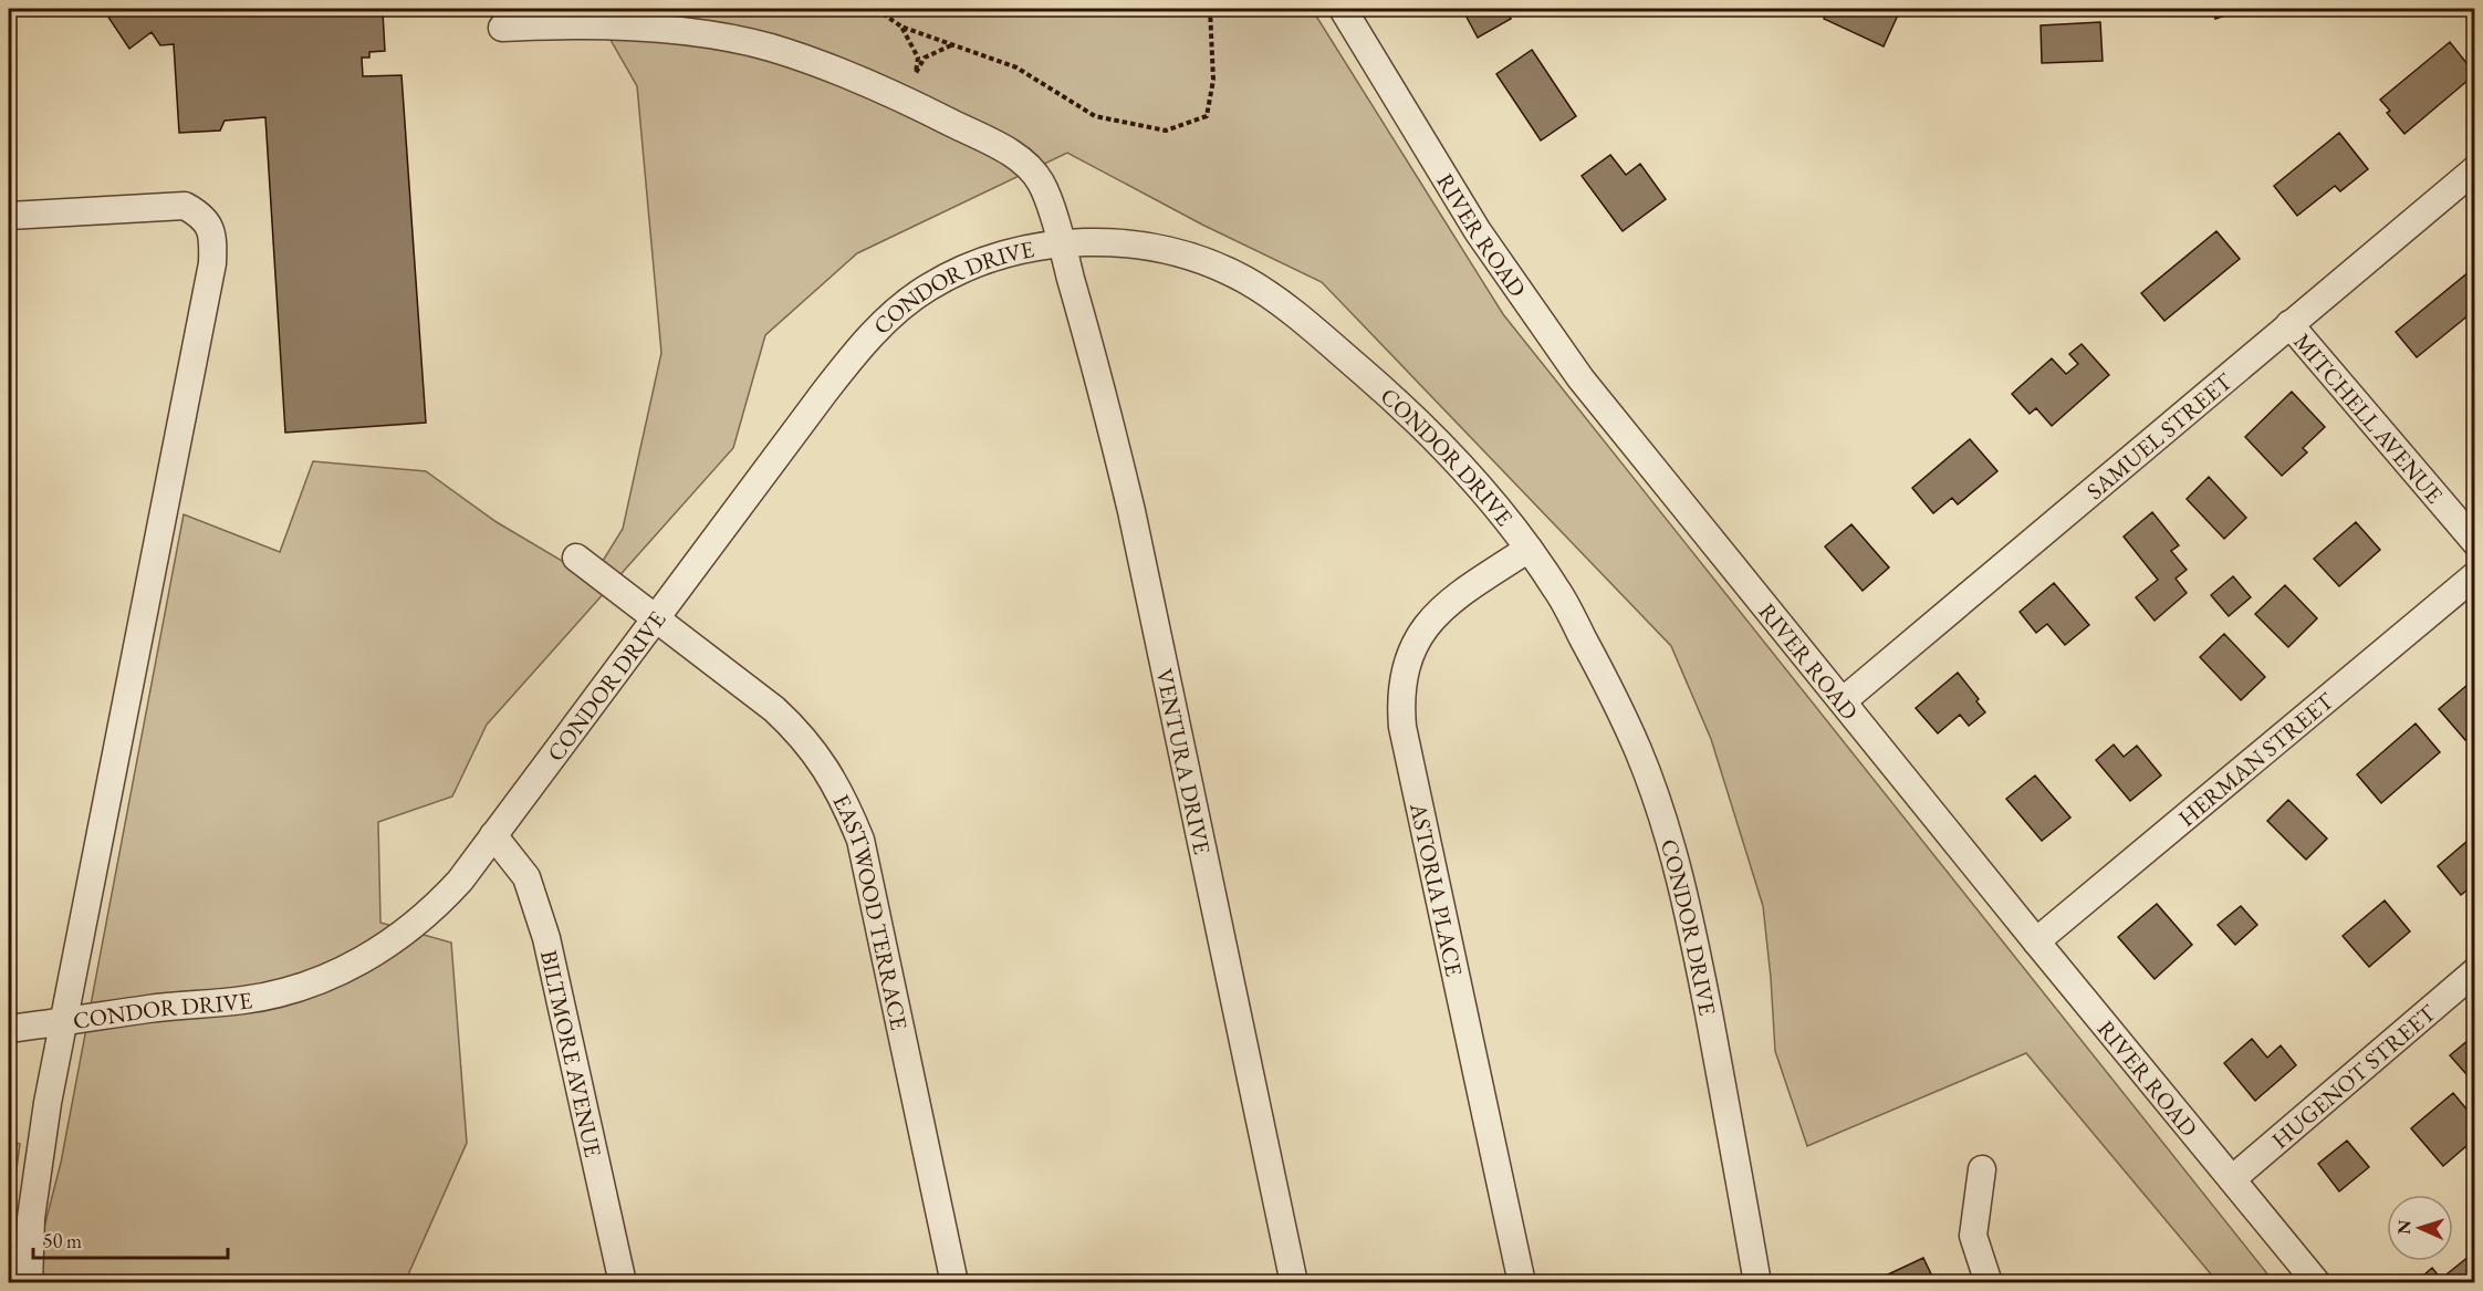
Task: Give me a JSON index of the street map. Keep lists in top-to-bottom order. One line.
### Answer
{"streets":{"street":["RIVER ROAD","CONDOR DRIVE","MITCHELL AVENUE","SAMUEL STREET","HERMAN STREET","VENTURA DRIVE","ASTORIA PLACE","EASTWOOD TERRACE","BILTMORE AVENUE","HUGENOT STREET"]},"crossings":[["RIVER ROAD","SAMUEL STREET"],["RIVER ROAD","HERMAN STREET"],["RIVER ROAD","HUGENOT STREET"],["CONDOR DRIVE","VENTURA DRIVE"],["CONDOR DRIVE","ASTORIA PLACE"],["CONDOR DRIVE","EASTWOOD TERRACE"],["CONDOR DRIVE","BILTMORE AVENUE"],["MITCHELL AVENUE","SAMUEL STREET"]],"scale_bar":"50 m","north":"left"}
